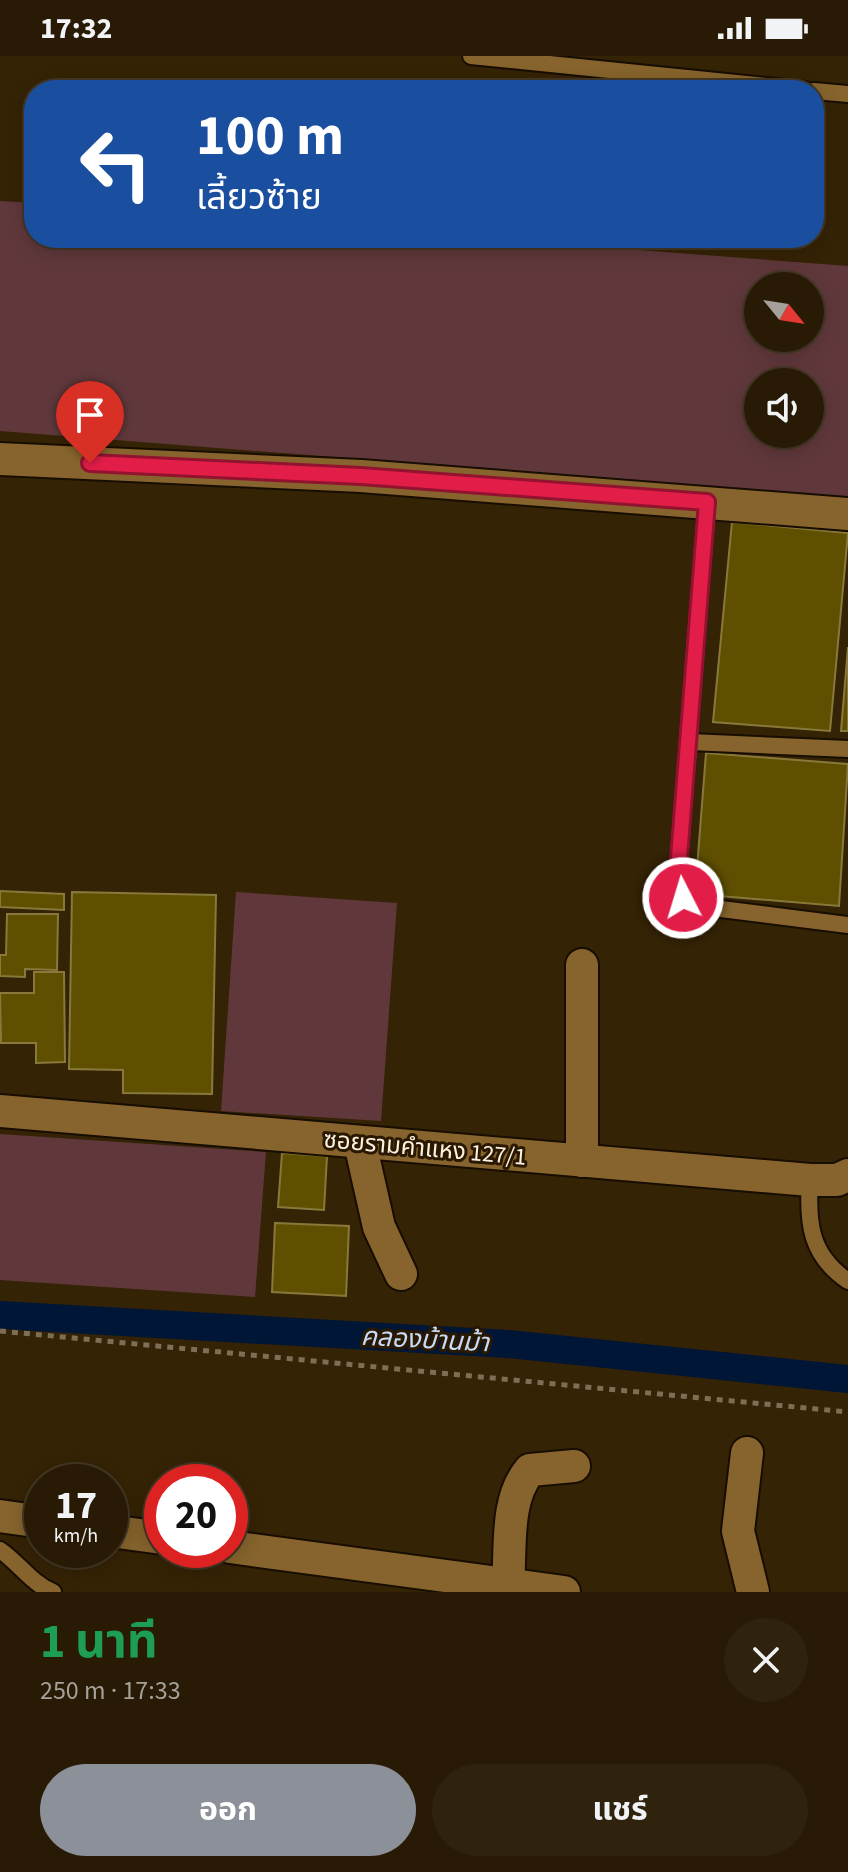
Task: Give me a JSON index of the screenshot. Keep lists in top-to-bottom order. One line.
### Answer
{"streets":{"street":["ซอยรามคำแหง 127/1"]},"water":["คลองบ้านม้า"],"north":"bottom right","page":{"status":"17:32","turn":["100 m","เลี้ยวซ้าย"],"speed":"17 km/h","limit":"20","heading":["1 นาที","250 m · 17:33"],"buttons":["ออก","แชร์"]}}
